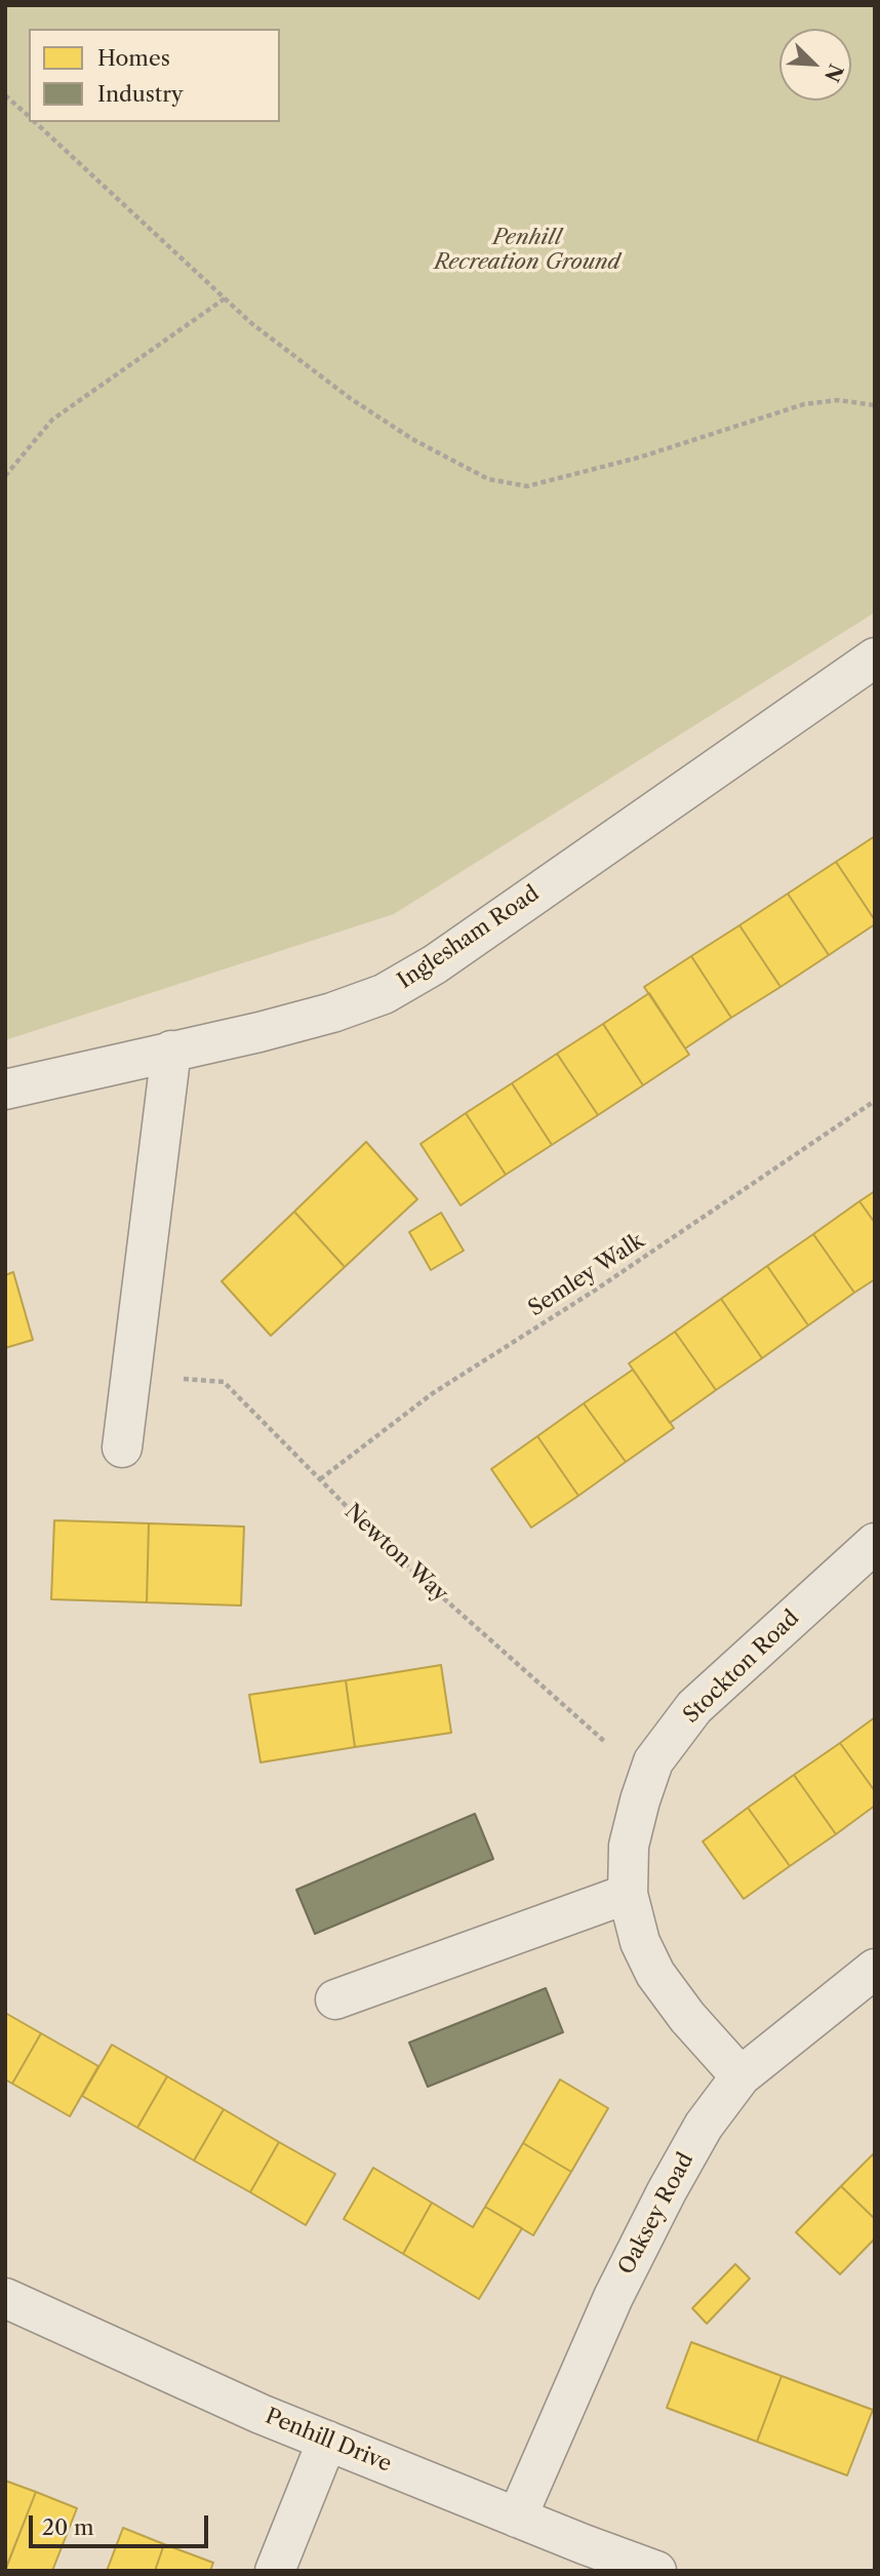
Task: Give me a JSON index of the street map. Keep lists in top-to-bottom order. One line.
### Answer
{"streets":{"street":["Inglesham Road","Stockton Road","Oaksey Road","Penhill Drive"],"path":["Semley Walk","Newton Way"]},"crossings":[["Semley Walk","Newton Way"],["Newton Way","Stockton Road"],["Stockton Road","Oaksey Road"],["Oaksey Road","Penhill Drive"]],"parks":["Penhill Recreation Ground"],"legend":["Homes","Industry"],"scale_bar":"20 m","north":"bottom right"}
